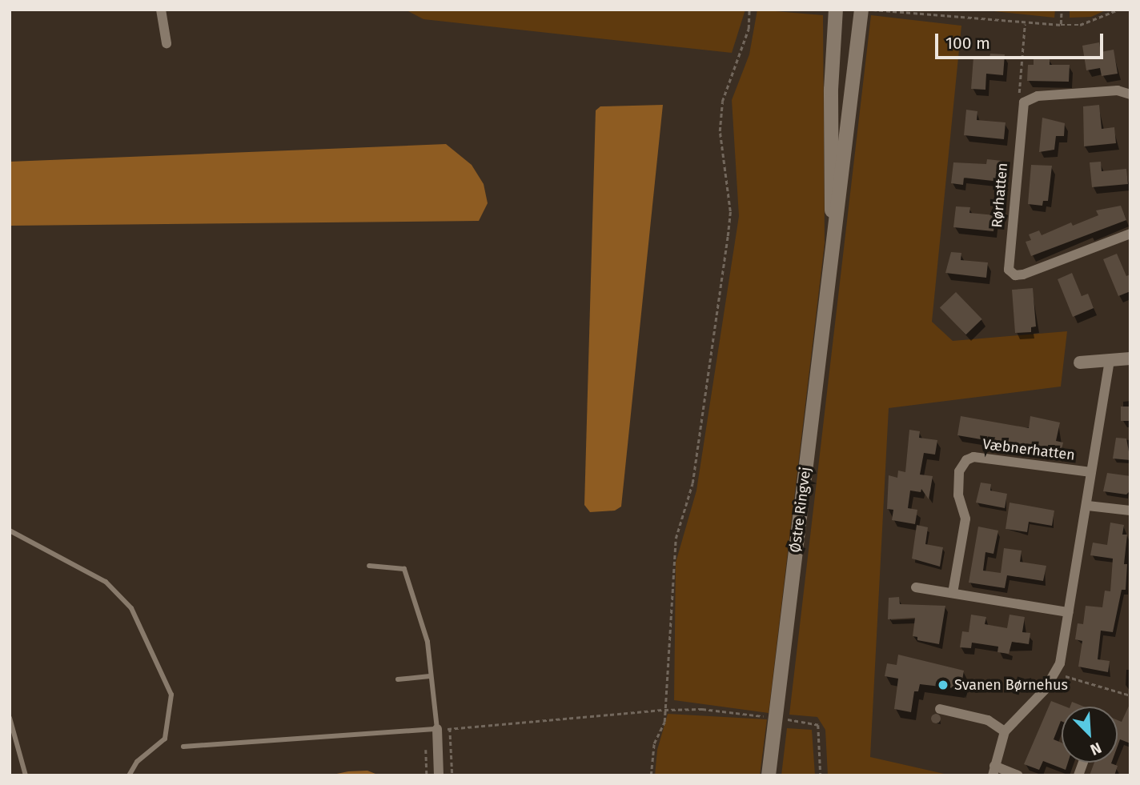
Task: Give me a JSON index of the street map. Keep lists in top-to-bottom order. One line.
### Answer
{"streets":{"main road":["Østre Ringvej"],"street":["Rørhatten","Væbnerhatten"]},"places":["Svanen Børnehus"],"scale_bar":"100 m","north":"bottom right"}
